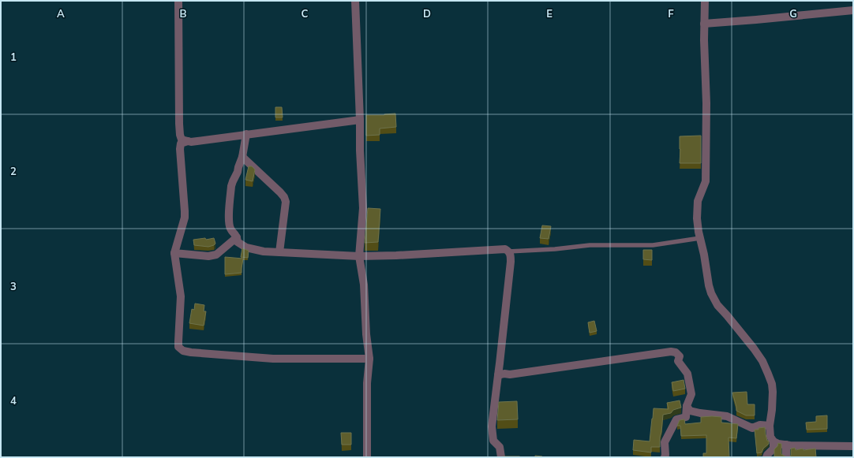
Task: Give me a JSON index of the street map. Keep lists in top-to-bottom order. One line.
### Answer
{"grid":{"columns":["A","B","C","D","E","F","G"],"rows":["1","2","3","4"]}}
